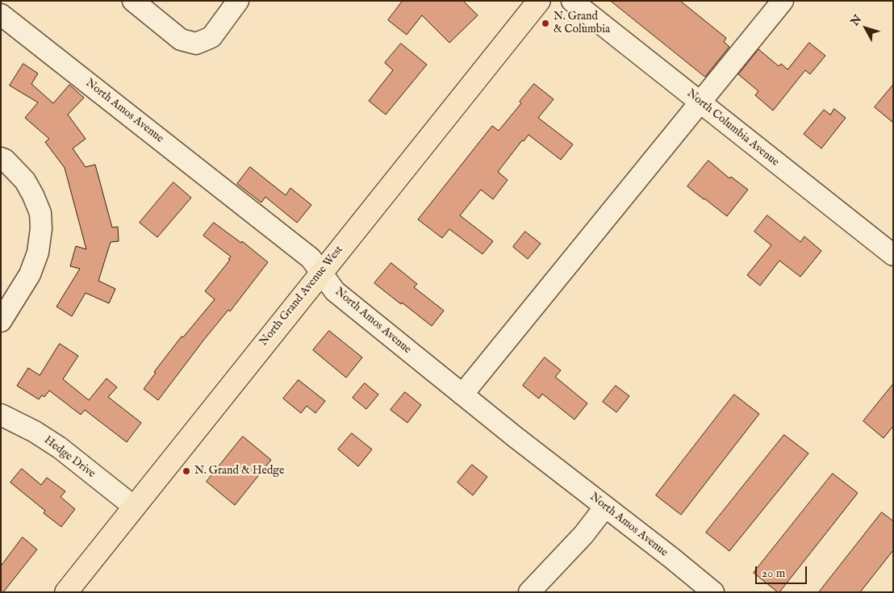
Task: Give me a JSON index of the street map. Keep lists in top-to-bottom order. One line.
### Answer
{"streets":{"main road":["North Grand Avenue West"],"street":["North Amos Avenue","North Columbia Avenue","Hedge Drive"]},"crossings":[["North Amos Avenue","North Grand Avenue West"],["North Grand Avenue West","Hedge Drive"]],"places":["N. Grand & Columbia","N. Grand & Hedge"],"scale_bar":"20 m","north":"top left"}
